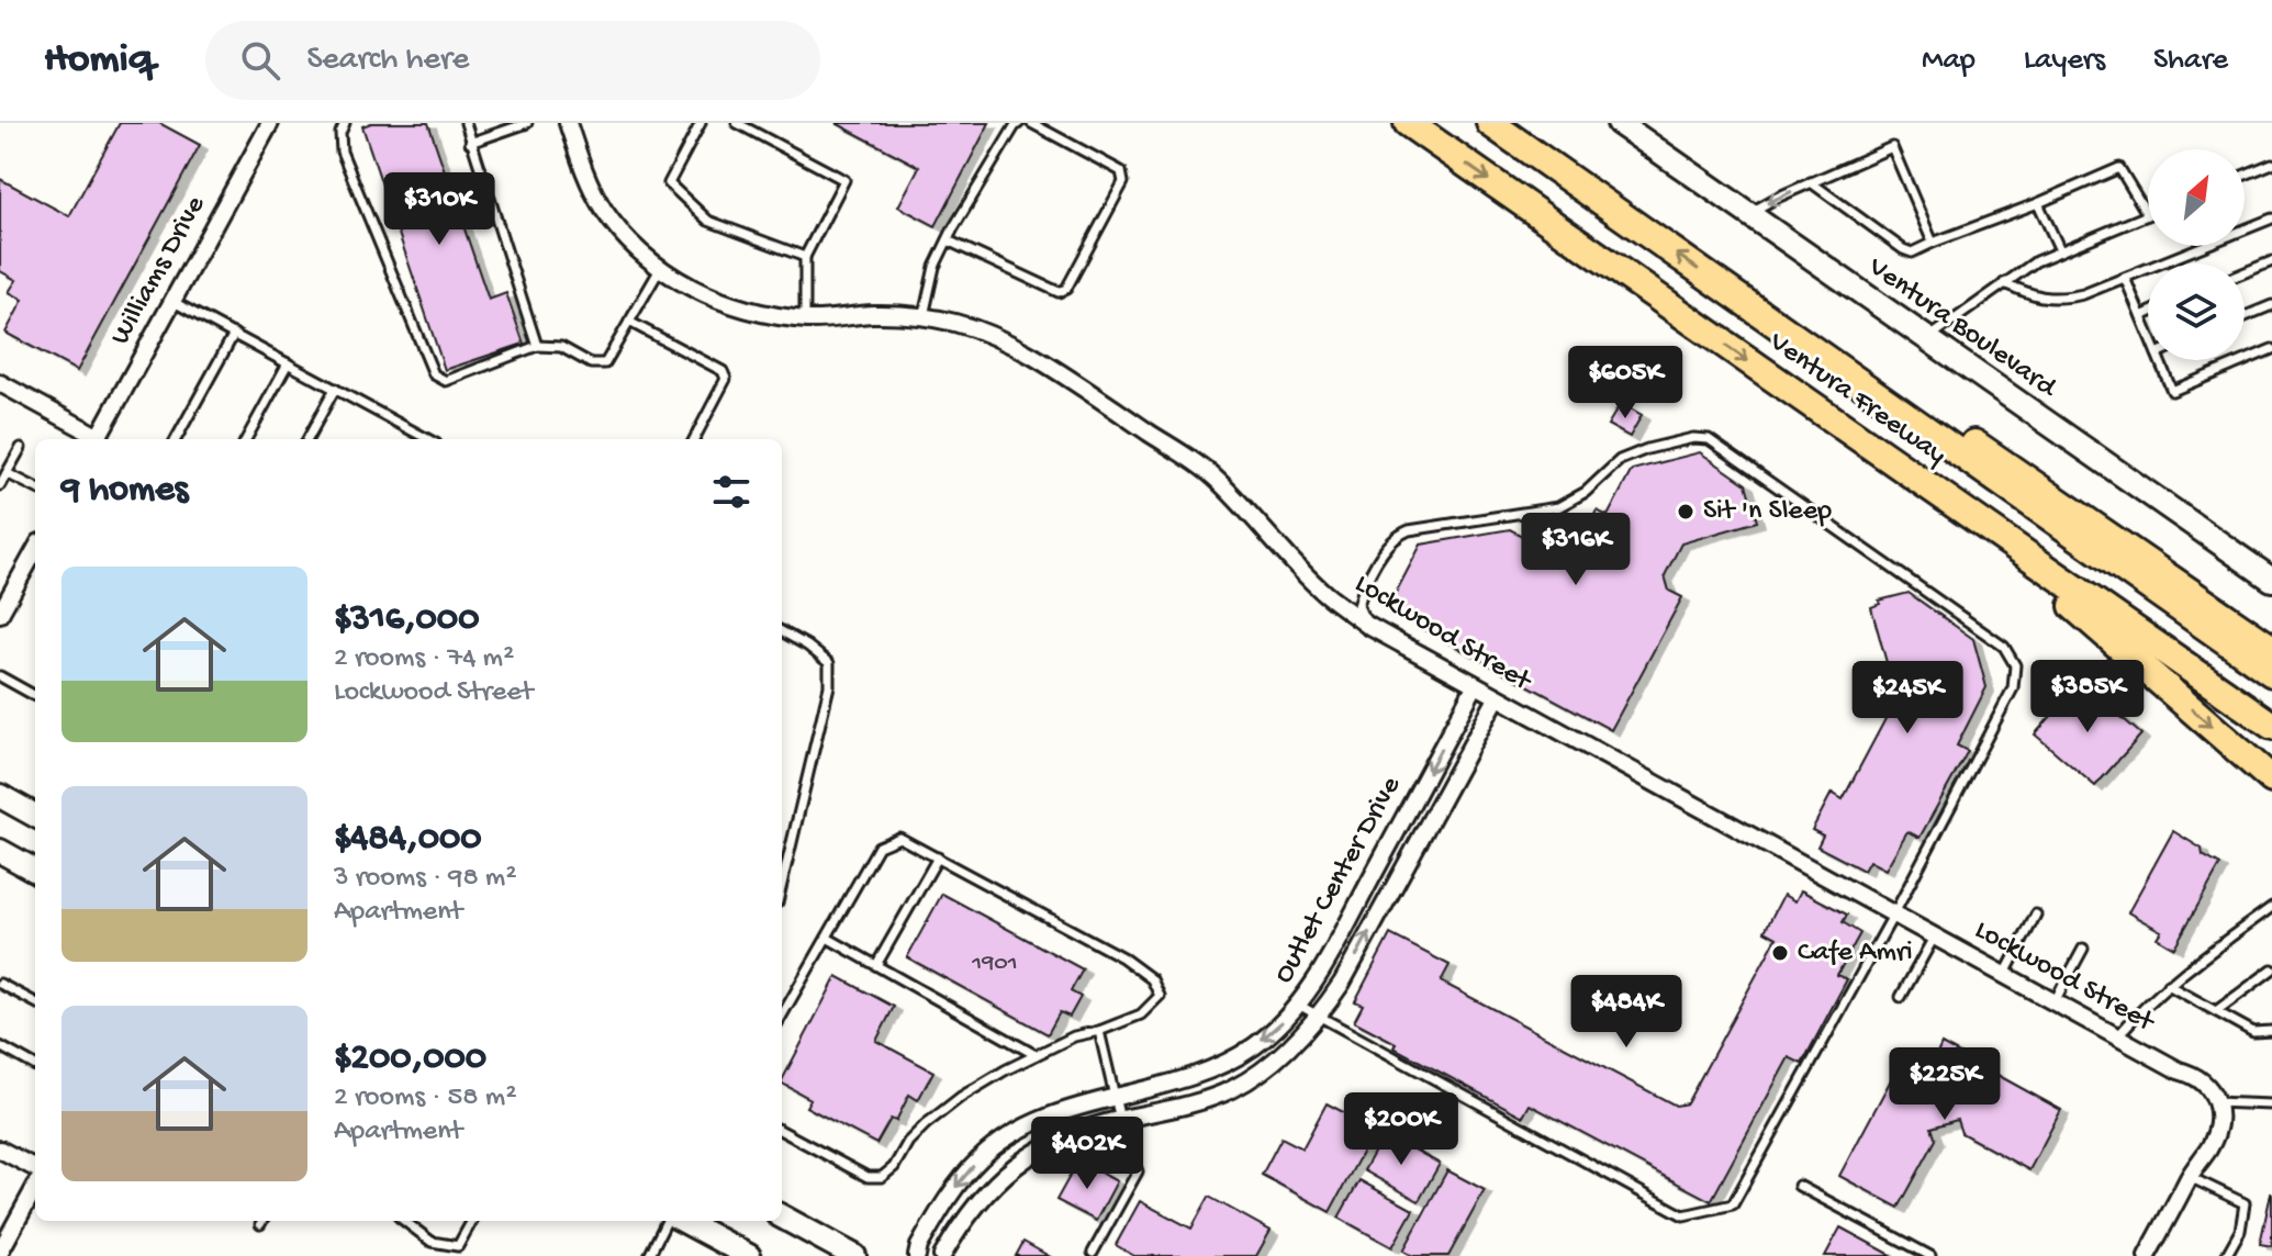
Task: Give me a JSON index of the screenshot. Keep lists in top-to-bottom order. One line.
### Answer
{"streets":{"highway":["Ventura Freeway"],"street":["Williams Drive","Ventura Boulevard","Lockwood Street","Outlet Center Drive"]},"crossings":[["Lockwood Street","Outlet Center Drive"]],"places":["Sit 'n Sleep","Cafe Amri"],"house_numbers":["1901"],"north":"top right","page":{"header":"Homiq","search":"Search here","nav":["Map","Layers","Share"],"price":["$310K","$605K","$316K","$385K","$245K","$484K","$225K","$200K","$402K"],"heading":"9 homes","list":[{"name":"$316,000","note":"2 rooms · 74 m² · Lockwood Street"},{"name":"$484,000","note":"3 rooms · 98 m² · Apartment"},{"name":"$200,000","note":"2 rooms · 58 m² · Apartment"}]}}
